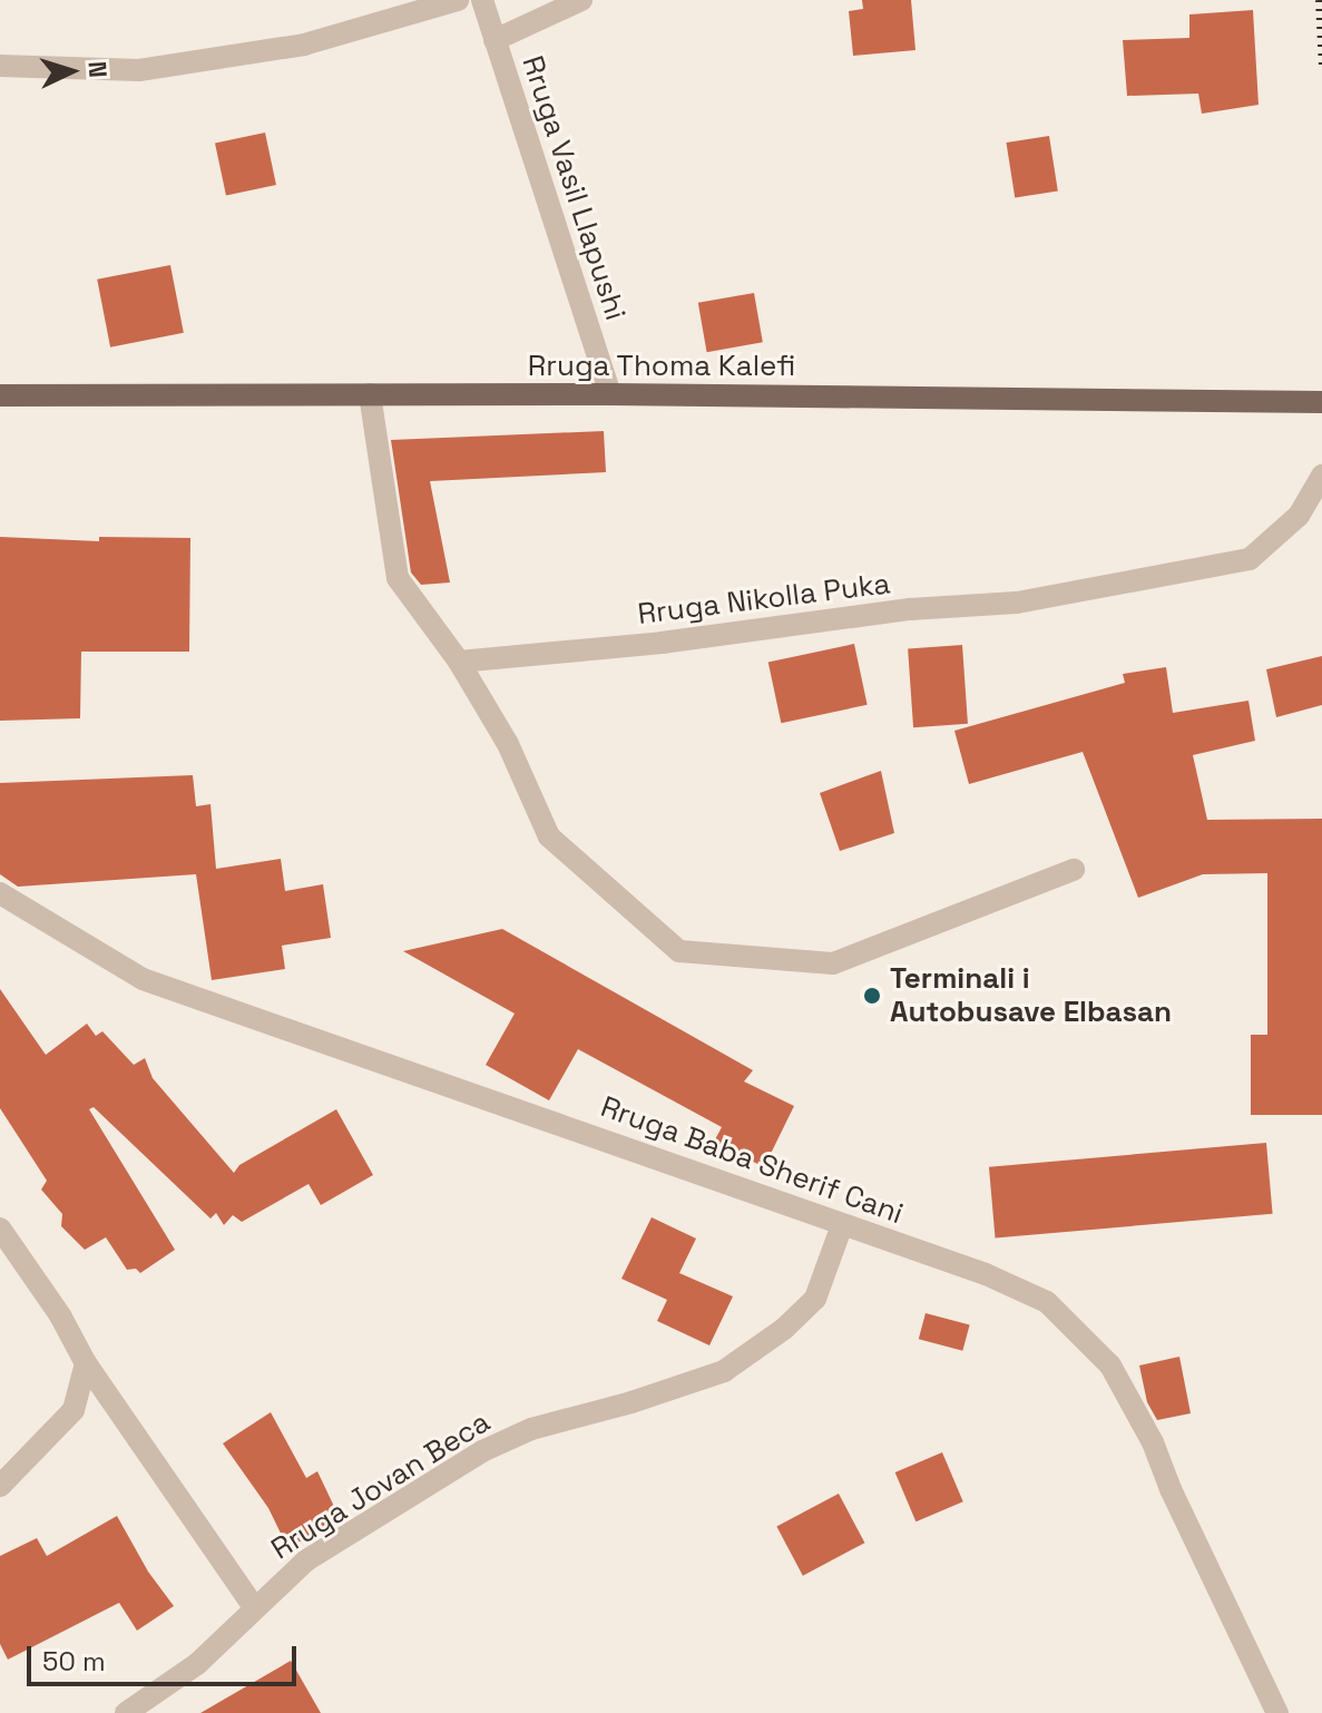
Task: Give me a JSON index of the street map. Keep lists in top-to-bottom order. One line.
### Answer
{"streets":{"main road":["Rruga Thoma Kalefi"],"street":["Rruga Vasil Llapushi","Rruga Nikolla Puka","Rruga Baba Sherif Cani","Rruga Jovan Beca"]},"crossings":[["Rruga Vasil Llapushi","Rruga Thoma Kalefi"],["Rruga Baba Sherif Cani","Rruga Jovan Beca"]],"places":["Terminali i Autobusave Elbasan"],"scale_bar":"50 m","north":"right"}
